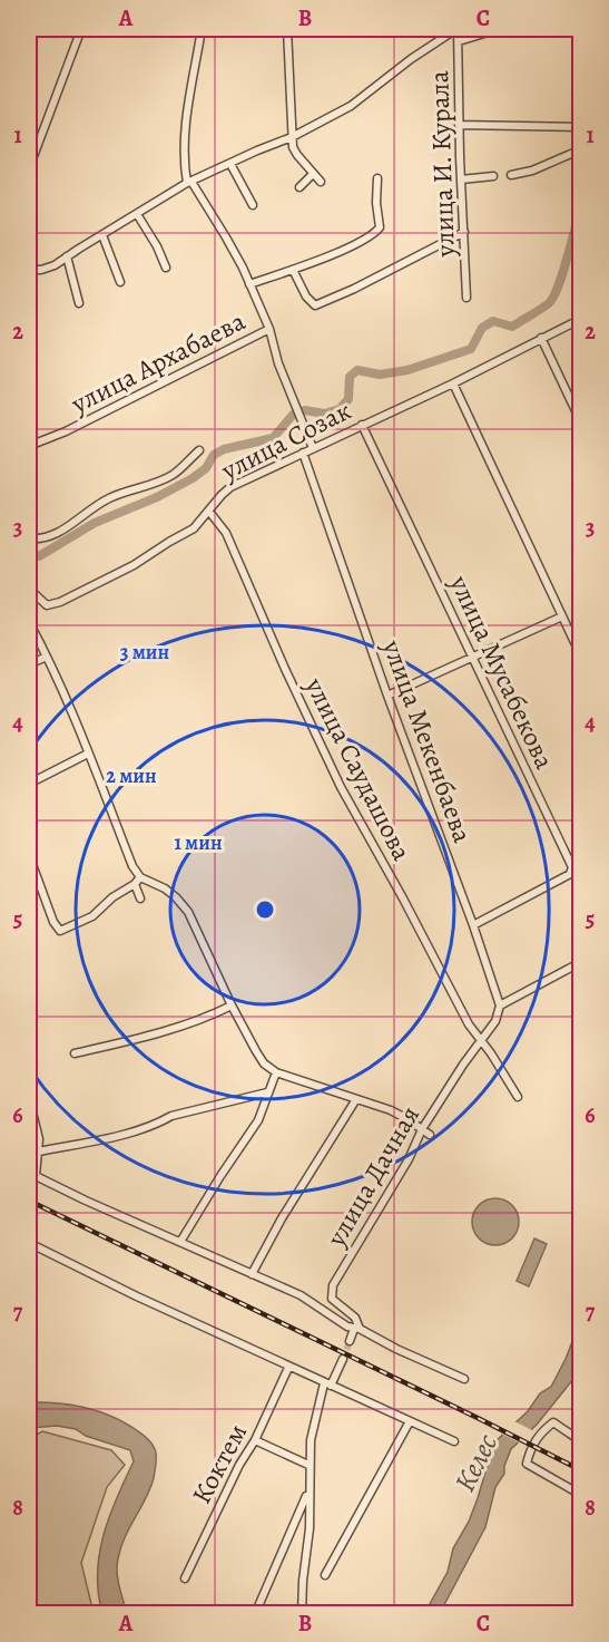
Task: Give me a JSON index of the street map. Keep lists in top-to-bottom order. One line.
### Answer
{"streets":{"street":["улица И. Курала","улица Архабаева","улица Созак","улица Мусабекова","улица Мекенбаева","улица Саудашова","улица Дачная","Коктем"]},"crossings":[["улица Созак","улица Мусабекова"],["улица Созак","улица Мекенбаева"],["улица Созак","улица Саудашова"],["улица Саудашова","улица Дачная"]],"water":["Келес"],"grid":{"columns":["A","B","C"],"rows":["1","2","3","4","5","6","7","8"]},"rings":["3 мин","2 мин","1 мин"]}
